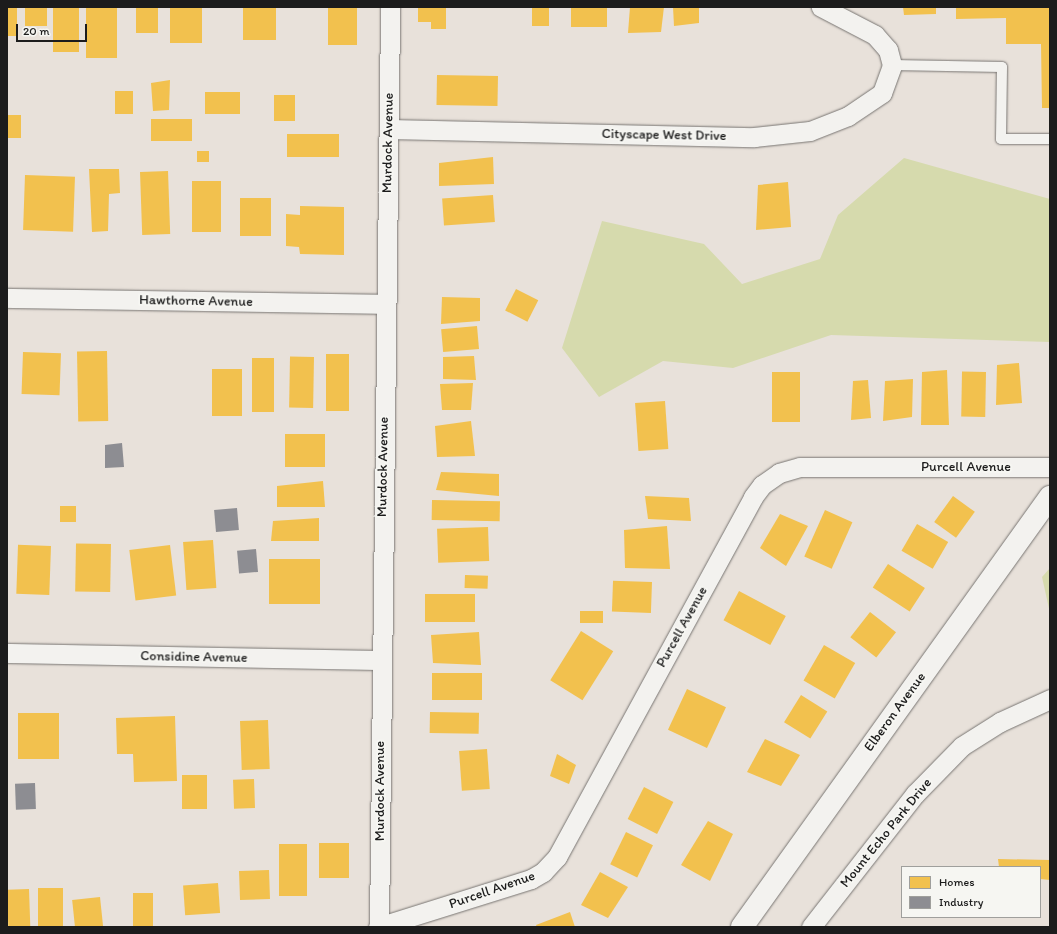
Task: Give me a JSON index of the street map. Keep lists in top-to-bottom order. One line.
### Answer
{"streets":{"street":["Cityscape West Drive","Murdock Avenue","Hawthorne Avenue","Purcell Avenue","Considine Avenue","Elberon Avenue","Mount Echo Park Drive"]},"crossings":[["Cityscape West Drive","Murdock Avenue"],["Murdock Avenue","Hawthorne Avenue"],["Murdock Avenue","Purcell Avenue"],["Murdock Avenue","Considine Avenue"]],"legend":["Homes","Industry"],"scale_bar":"20 m"}
